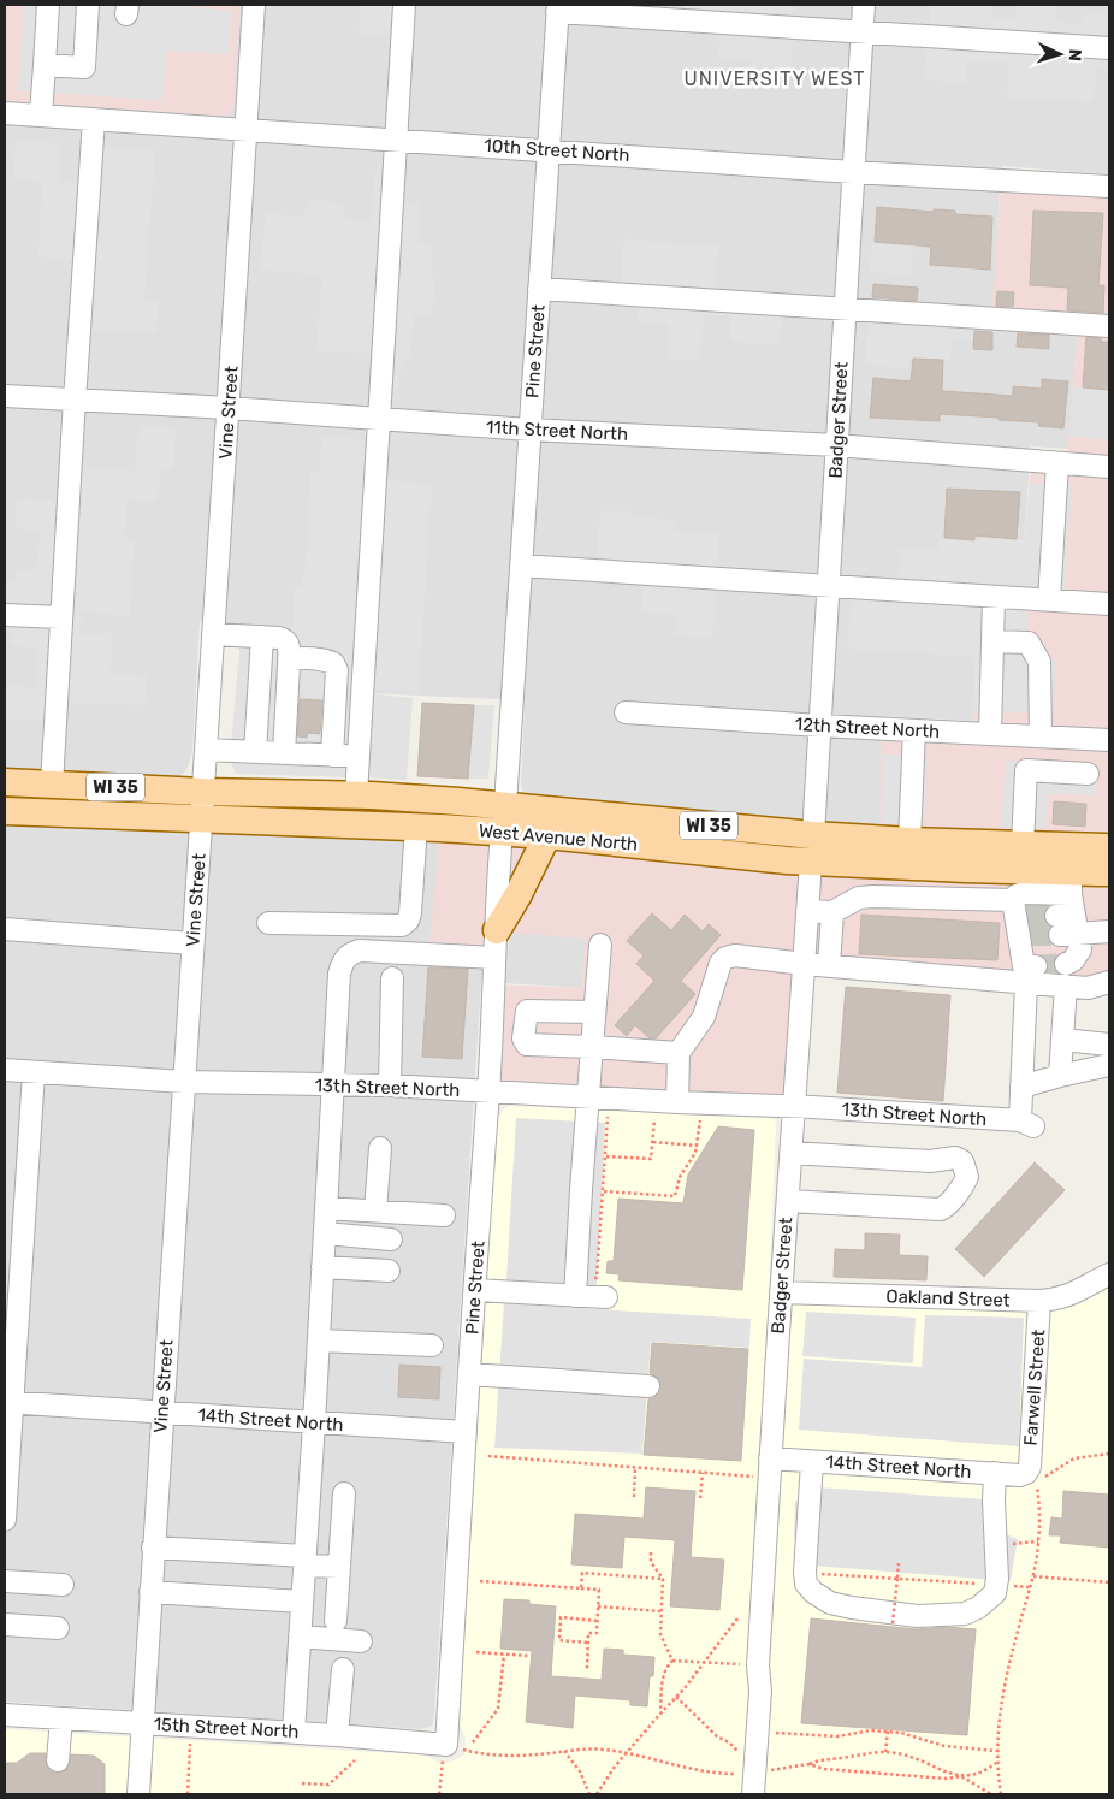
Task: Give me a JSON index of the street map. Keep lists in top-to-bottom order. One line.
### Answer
{"streets":{"main road":["WI 35","West Avenue North"],"street":["10th Street North","Pine Street","Vine Street","Badger Street","11th Street North","12th Street North","13th Street North","Oakland Street","Farwell Street","14th Street North","15th Street North"]},"crossings":[["10th Street North","Pine Street"],["10th Street North","Vine Street"],["10th Street North","Badger Street"],["Pine Street","11th Street North"],["Pine Street","West Avenue North"],["Pine Street","13th Street North"],["Pine Street","14th Street North"],["Pine Street","15th Street North"],["Vine Street","11th Street North"],["Vine Street","WI 35"],["Vine Street","West Avenue North"],["Vine Street","13th Street North"],["Vine Street","14th Street North"],["Vine Street","15th Street North"],["Badger Street","11th Street North"],["Badger Street","12th Street North"],["Badger Street","West Avenue North"],["Badger Street","13th Street North"],["Badger Street","Oakland Street"],["Badger Street","14th Street North"],["WI 35","West Avenue North"],["Oakland Street","Farwell Street"],["Farwell Street","14th Street North"]],"districts":["UNIVERSITY WEST"],"north":"right"}
